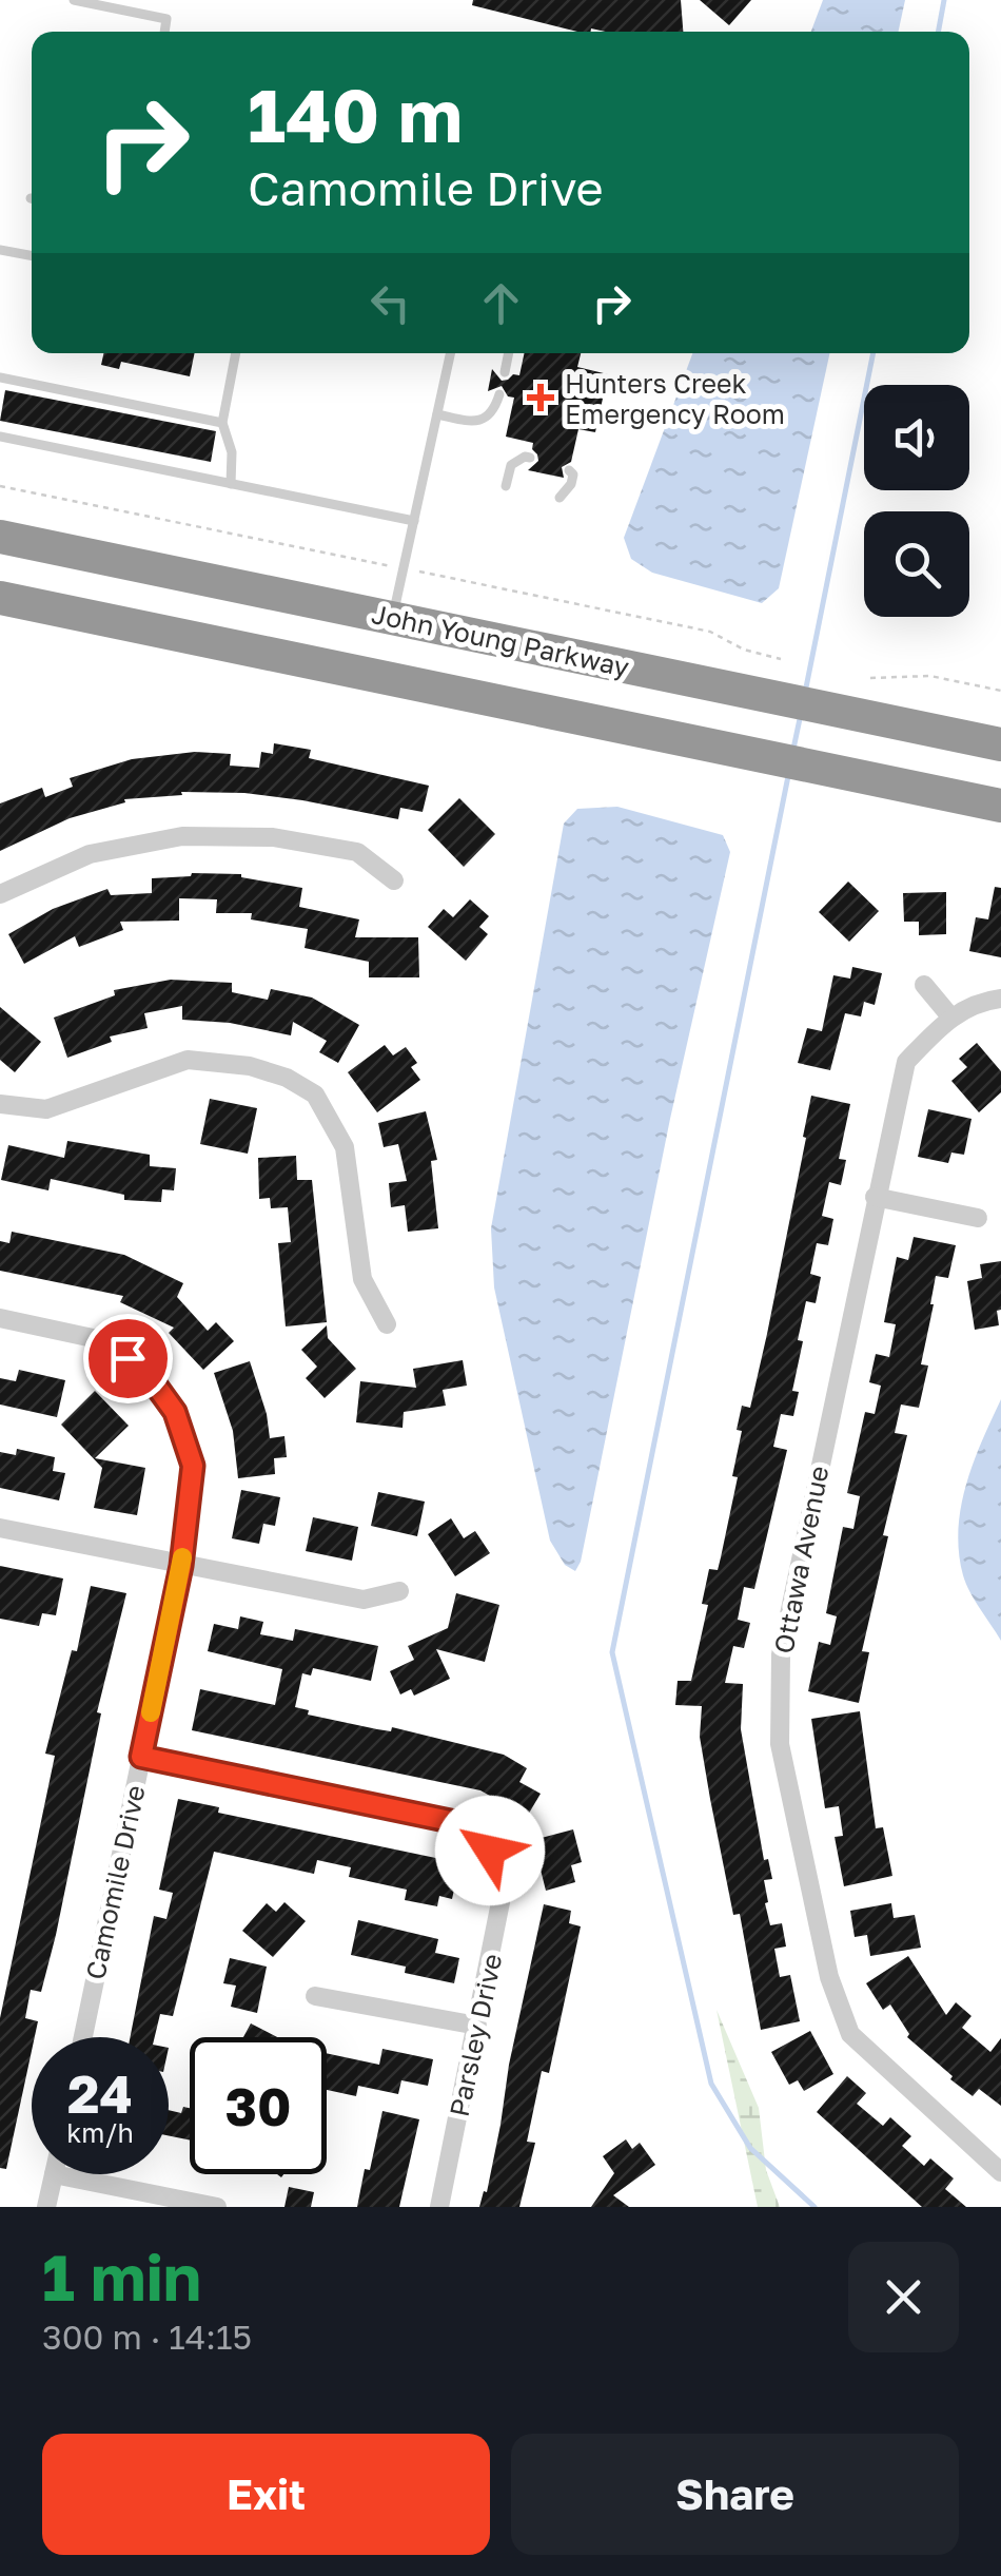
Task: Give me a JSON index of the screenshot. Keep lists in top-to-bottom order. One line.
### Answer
{"streets":{"highway":["John Young Parkway"],"street":["Ottawa Avenue","Camomile Drive","Parsley Drive"]},"crossings":[["Camomile Drive","Parsley Drive"]],"places":{"health":["Hunters Creek Emergency Room"]},"page":{"turn":["140 m","Camomile Drive"],"speed":"24 km/h","limit":"30","heading":["1 min","300 m · 14:15"],"buttons":["Exit","Share"]}}
